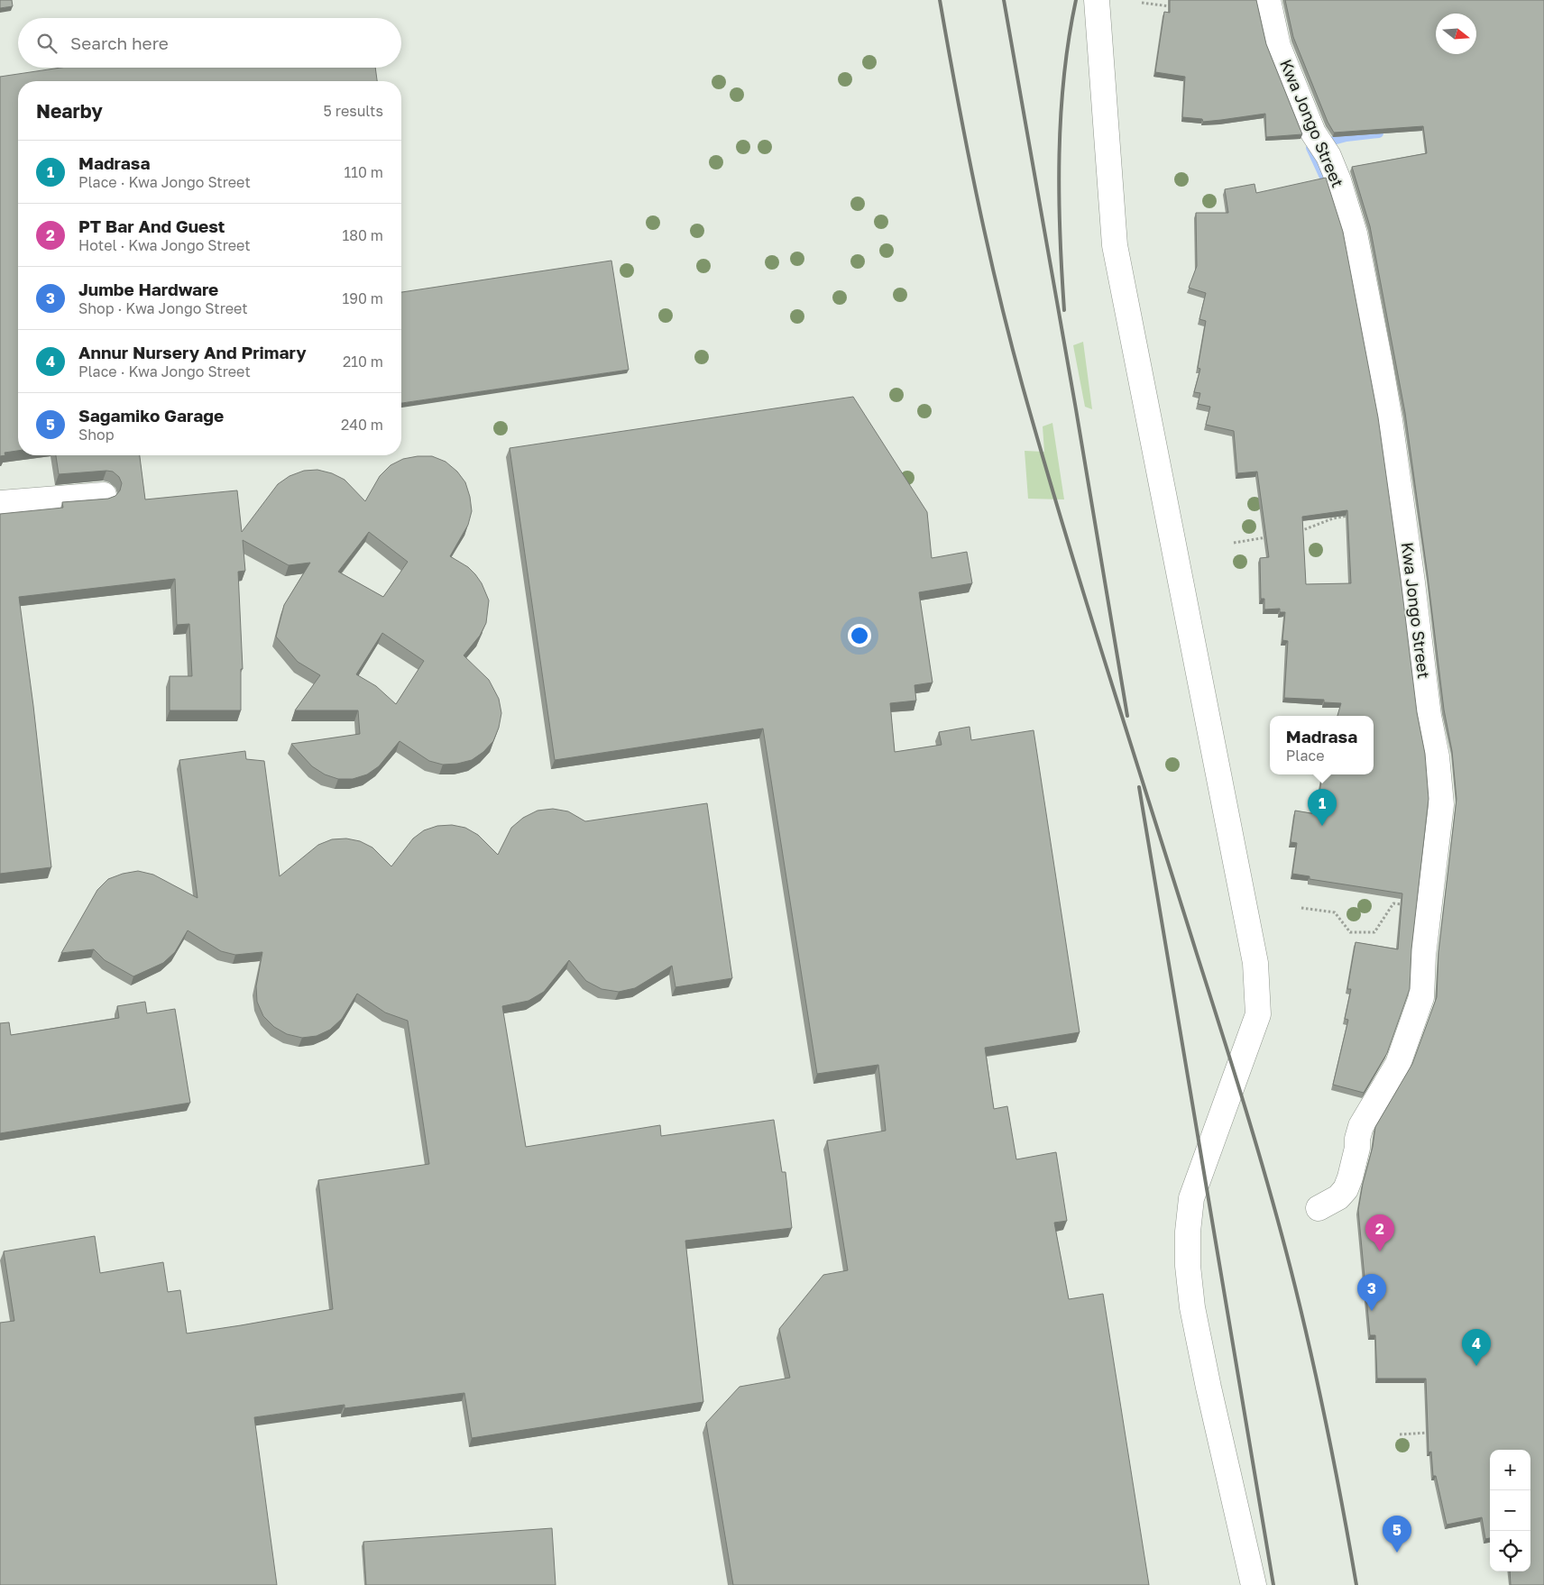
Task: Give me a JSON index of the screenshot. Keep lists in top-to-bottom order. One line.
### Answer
{"streets":{"street":["Kwa Jongo Street"]},"north":"right","page":{"search":"Search here","heading":["Nearby","5 results"],"list":[{"mark":"1","name":"Madrasa","note":"Place · Kwa Jongo Street","value":"110 m"},{"mark":"2","name":"PT Bar And Guest","note":"Hotel · Kwa Jongo Street","value":"180 m"},{"mark":"3","name":"Jumbe Hardware","note":"Shop · Kwa Jongo Street","value":"190 m"},{"mark":"4","name":"Annur Nursery And Primary","note":"Place · Kwa Jongo Street","value":"210 m"},{"mark":"5","name":"Sagamiko Garage","note":"Shop","value":"240 m"}],"popup":["Madrasa","Place"],"pins":["1","2","3","4","5"],"map_buttons":["+","−"]}}
